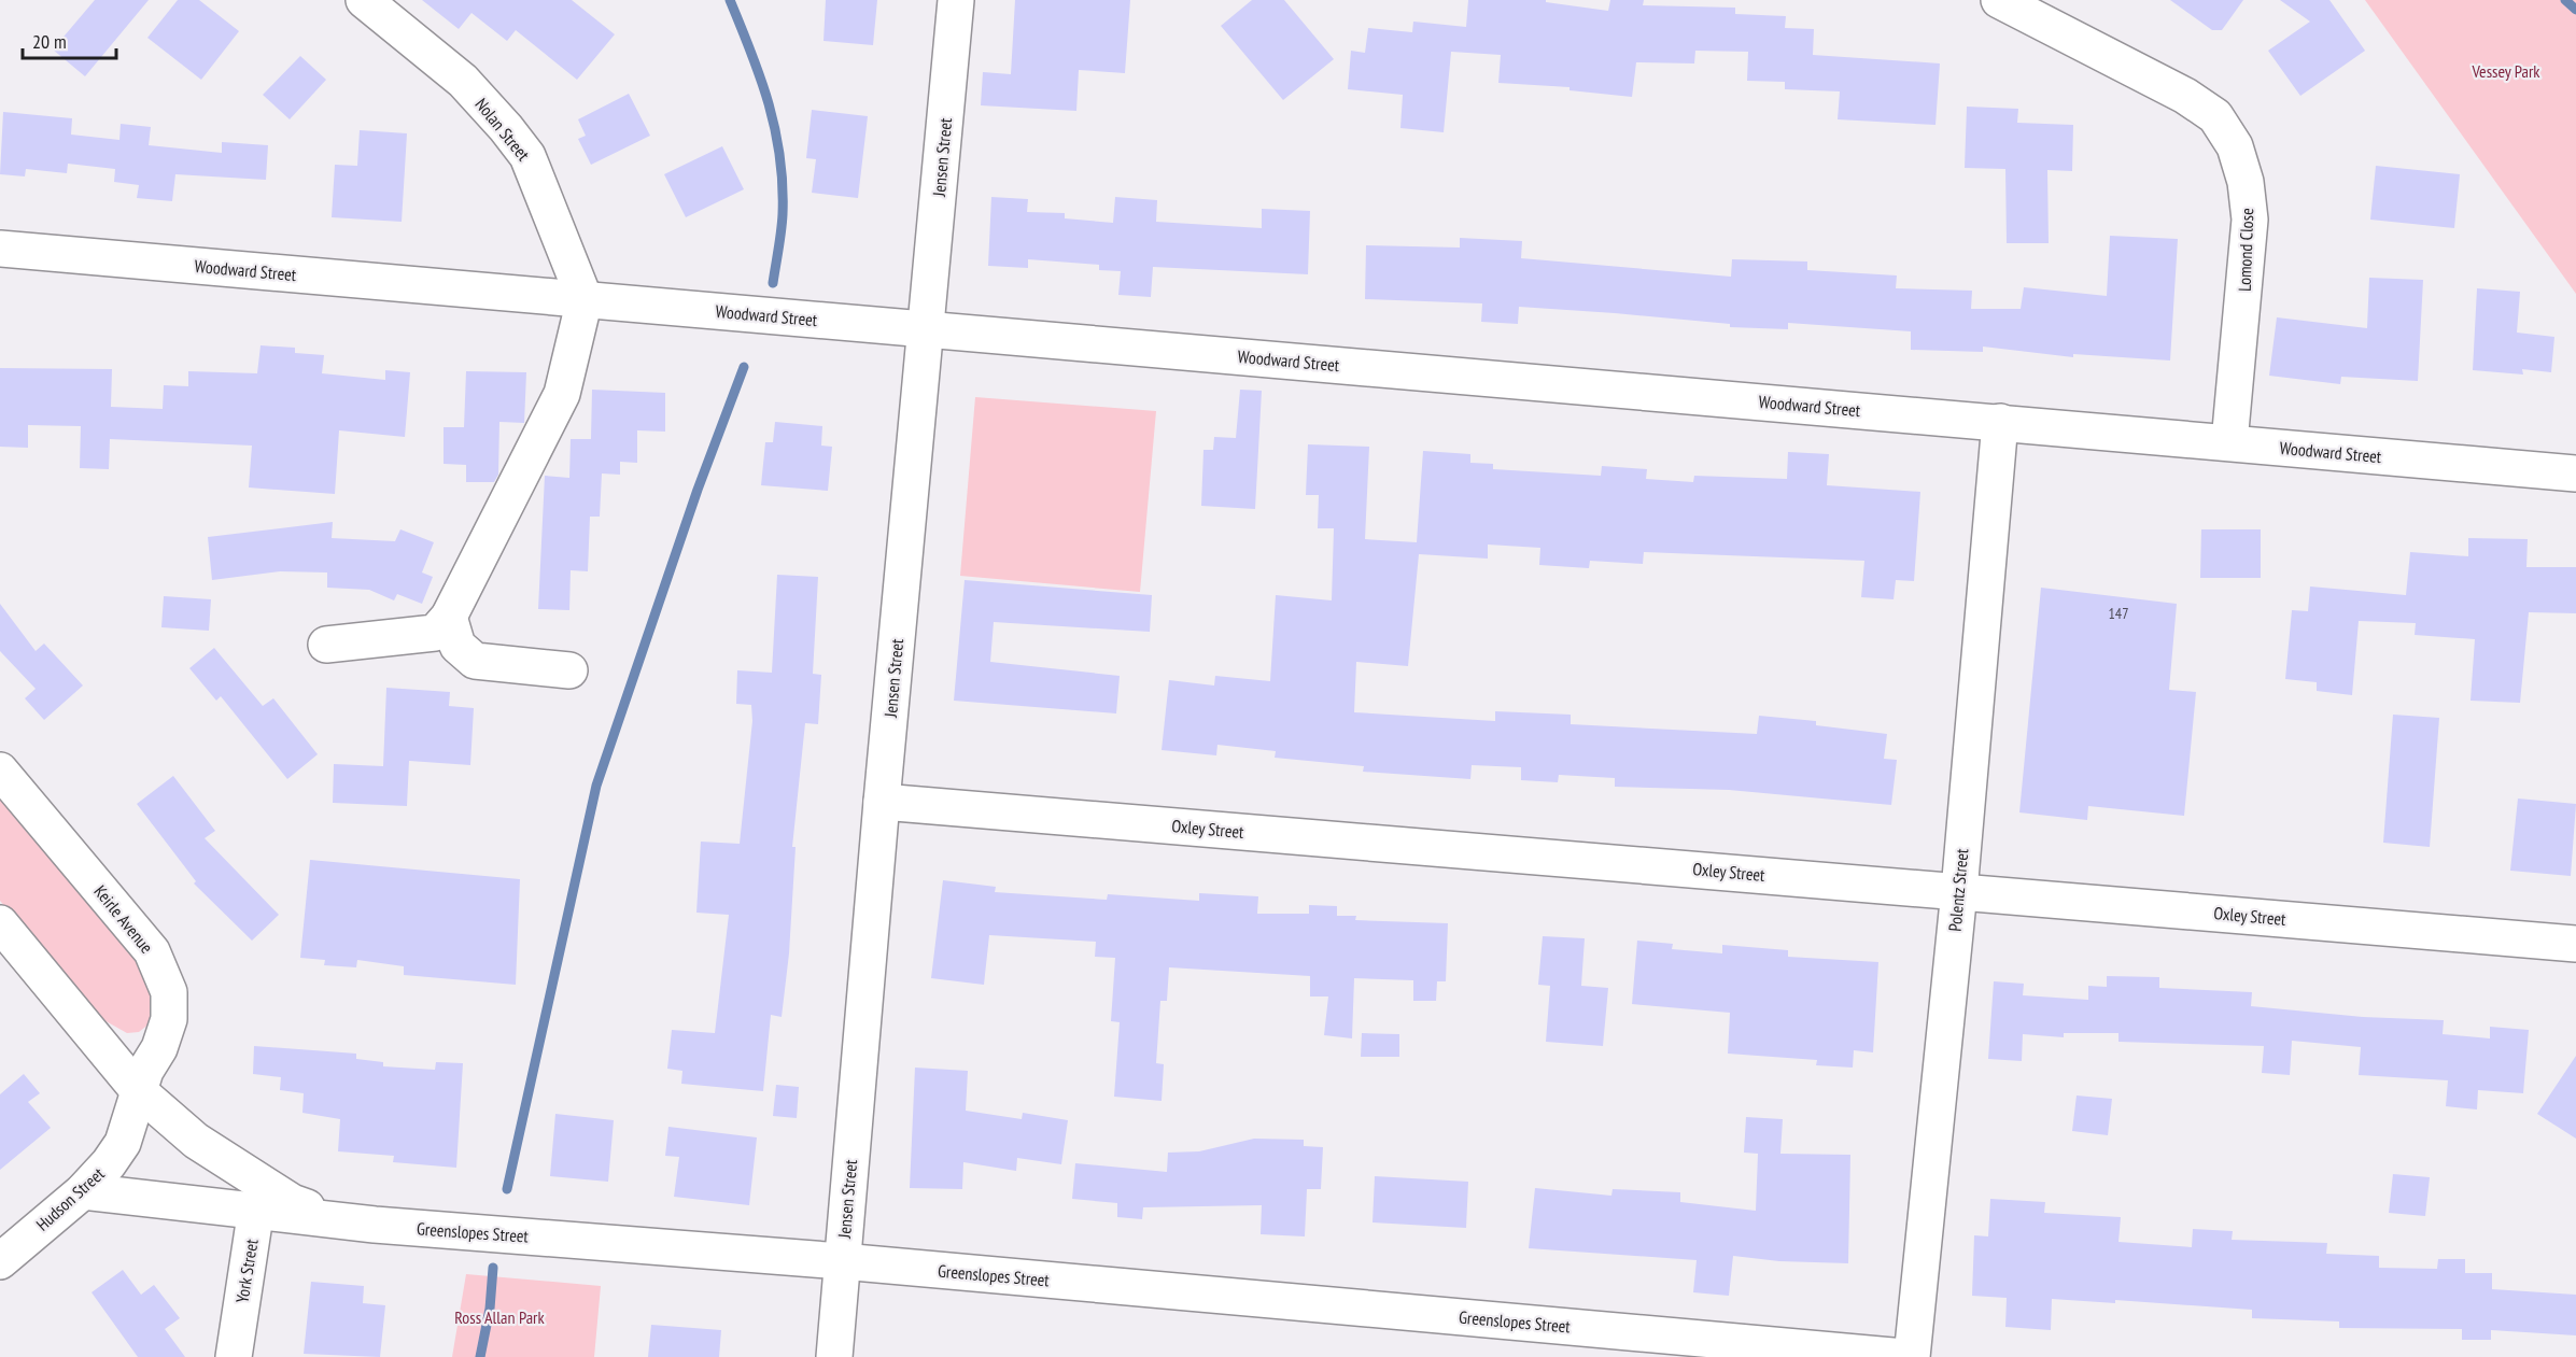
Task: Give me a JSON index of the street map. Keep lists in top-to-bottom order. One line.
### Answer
{"streets":{"street":["Nolan Street","Jensen Street","Lomond Close","Woodward Street","Oxley Street","Polentz Street","Keirle Avenue","Hudson Street","Greenslopes Street","York Street"]},"crossings":[["Nolan Street","Woodward Street"],["Jensen Street","Woodward Street"],["Jensen Street","Oxley Street"],["Jensen Street","Greenslopes Street"],["Lomond Close","Woodward Street"],["Woodward Street","Polentz Street"],["Oxley Street","Polentz Street"],["Keirle Avenue","Hudson Street"],["Greenslopes Street","York Street"]],"parks":["Vessey Park","Ross Allan Park"],"house_numbers":["147"],"scale_bar":"20 m"}
